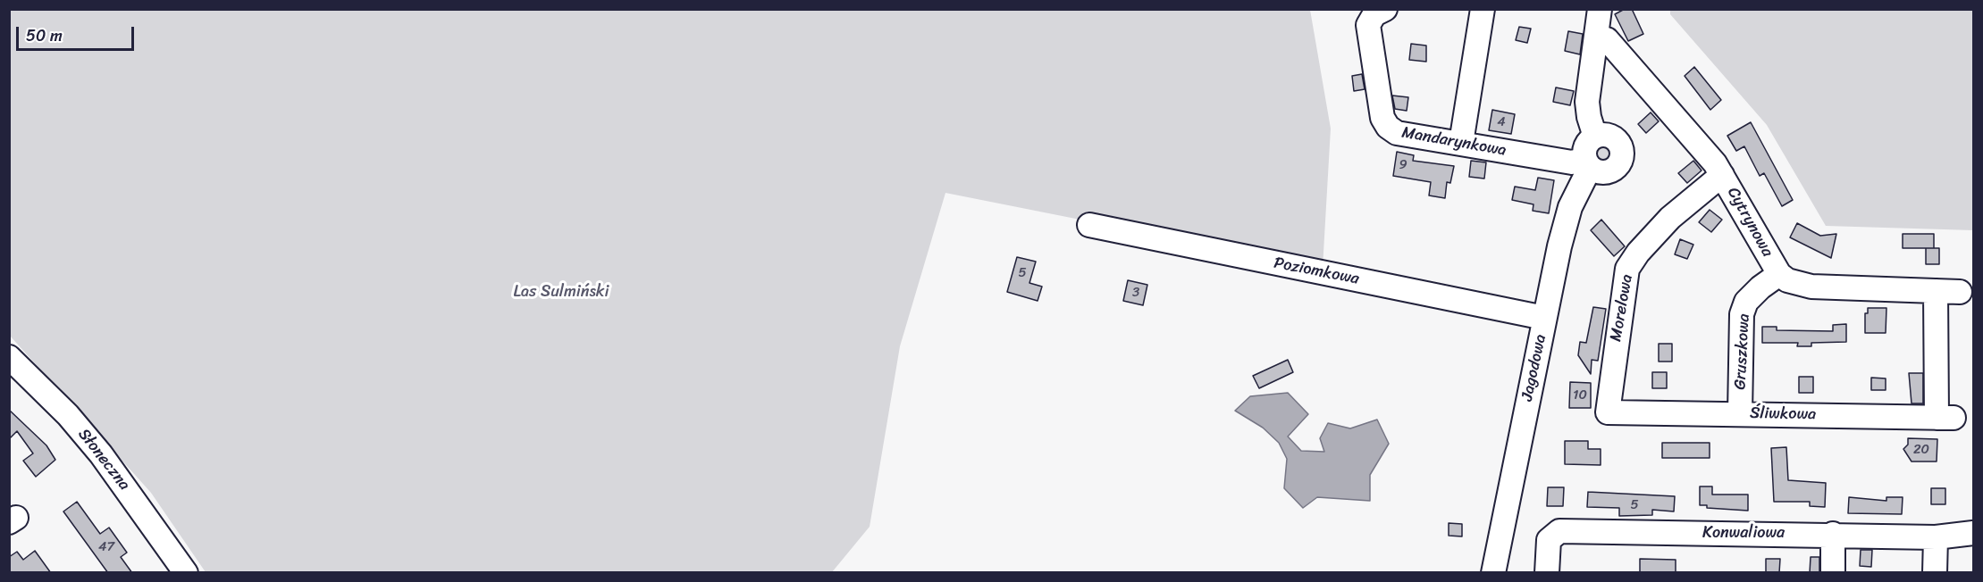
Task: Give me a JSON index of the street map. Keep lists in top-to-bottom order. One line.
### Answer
{"streets":{"street":["Mandarynkowa","Cytrynowa","Poziomkowa","Morelowa","Gruszkowa","Jagodowa","Śliwkowa","Słoneczna","Konwaliowa"]},"crossings":[["Mandarynkowa","Jagodowa"],["Cytrynowa","Morelowa"],["Cytrynowa","Gruszkowa"],["Cytrynowa","Śliwkowa"],["Poziomkowa","Jagodowa"],["Morelowa","Śliwkowa"],["Gruszkowa","Śliwkowa"]],"parks":["Las Sulmiński"],"house_numbers":["4","9","5","3","10","20","5","47"],"scale_bar":"50 m"}
